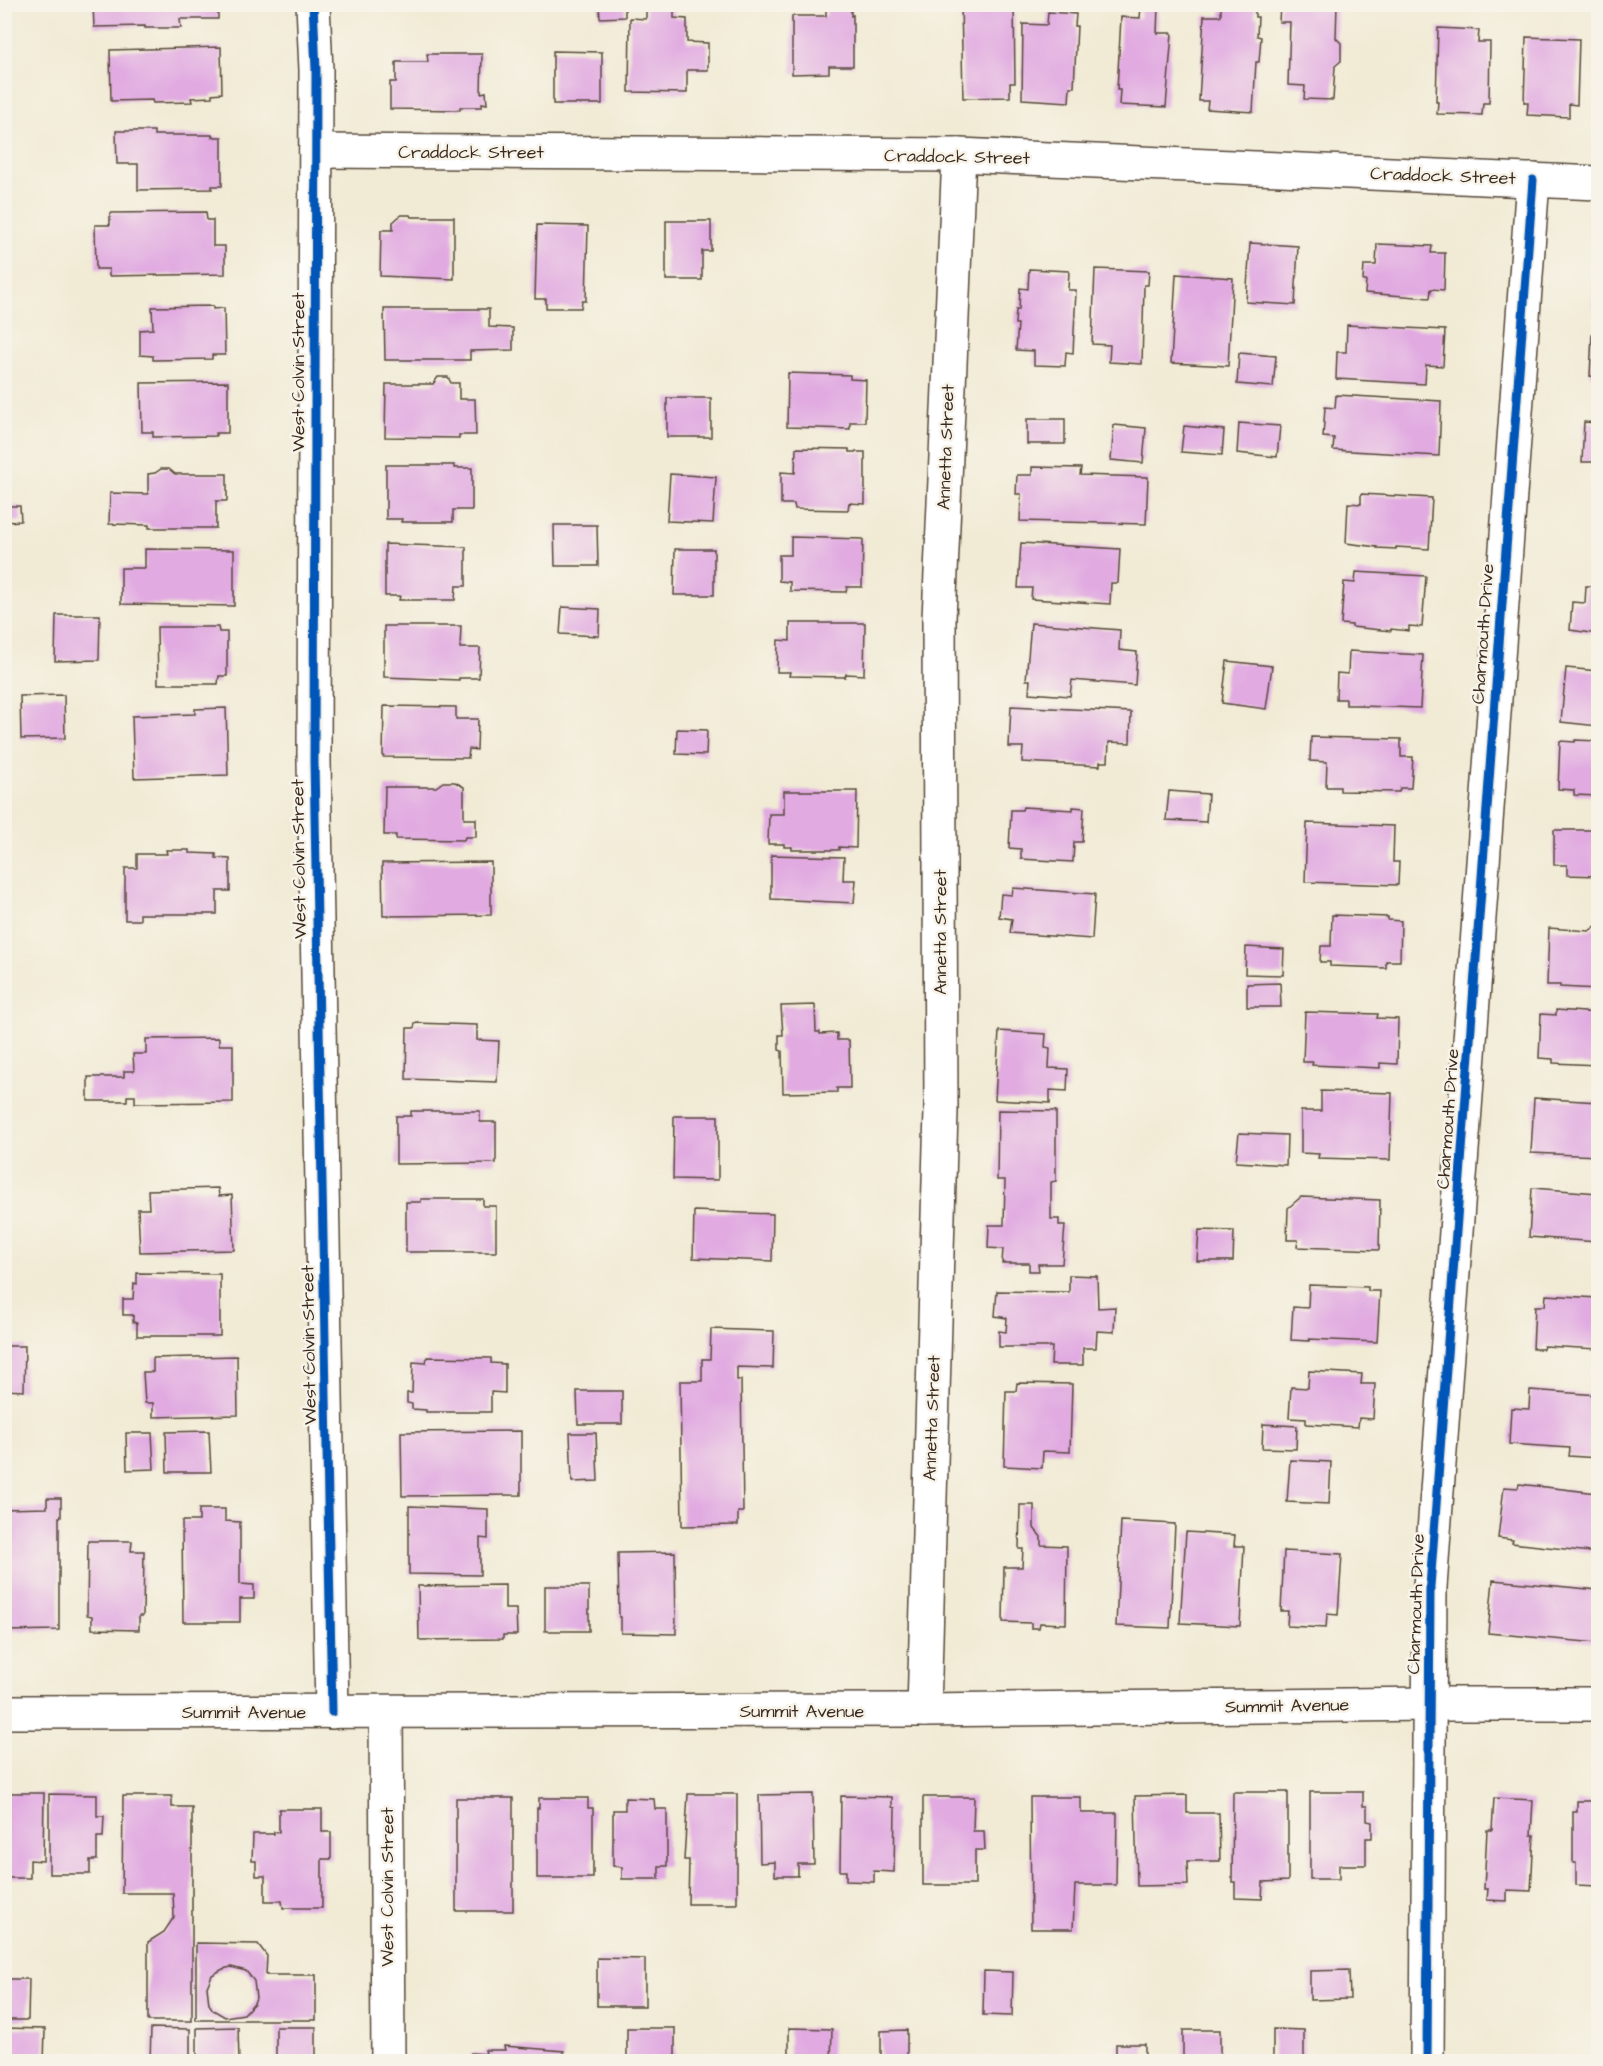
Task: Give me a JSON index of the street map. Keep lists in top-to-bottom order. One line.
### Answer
{"streets":{"street":["Craddock Street","West Colvin Street","Annetta Street","Charmouth Drive","Summit Avenue"]},"crossings":[["Craddock Street","West Colvin Street"],["Craddock Street","Annetta Street"],["Craddock Street","Charmouth Drive"],["West Colvin Street","Summit Avenue"],["Annetta Street","Summit Avenue"],["Charmouth Drive","Summit Avenue"]]}
